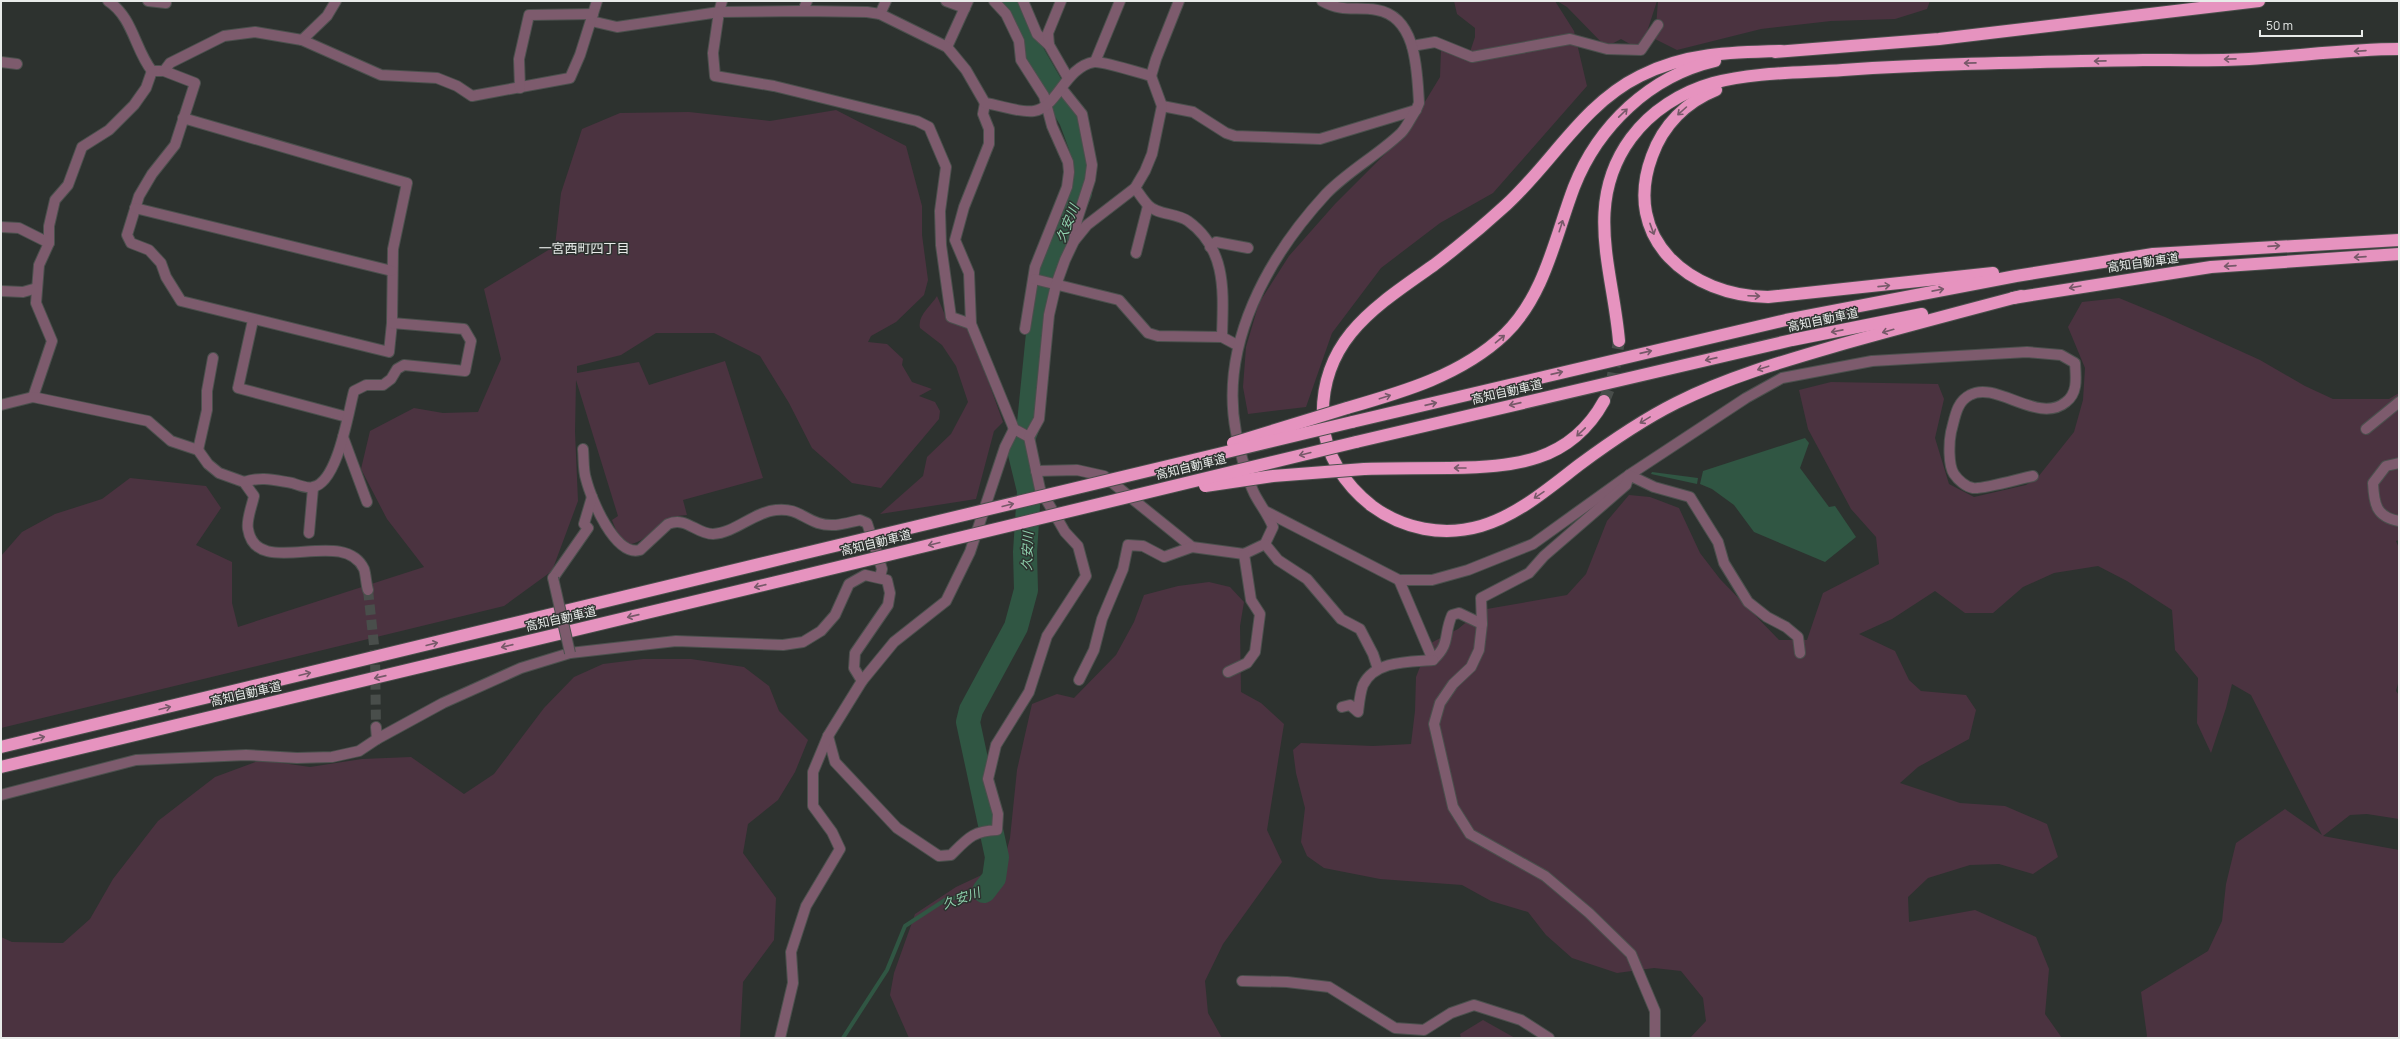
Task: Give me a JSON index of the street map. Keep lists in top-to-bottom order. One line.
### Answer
{"streets":{"highway":["高知自動車道"]},"districts":["一宮西町四丁目"],"water":["久安川"],"scale_bar":"50 m"}
